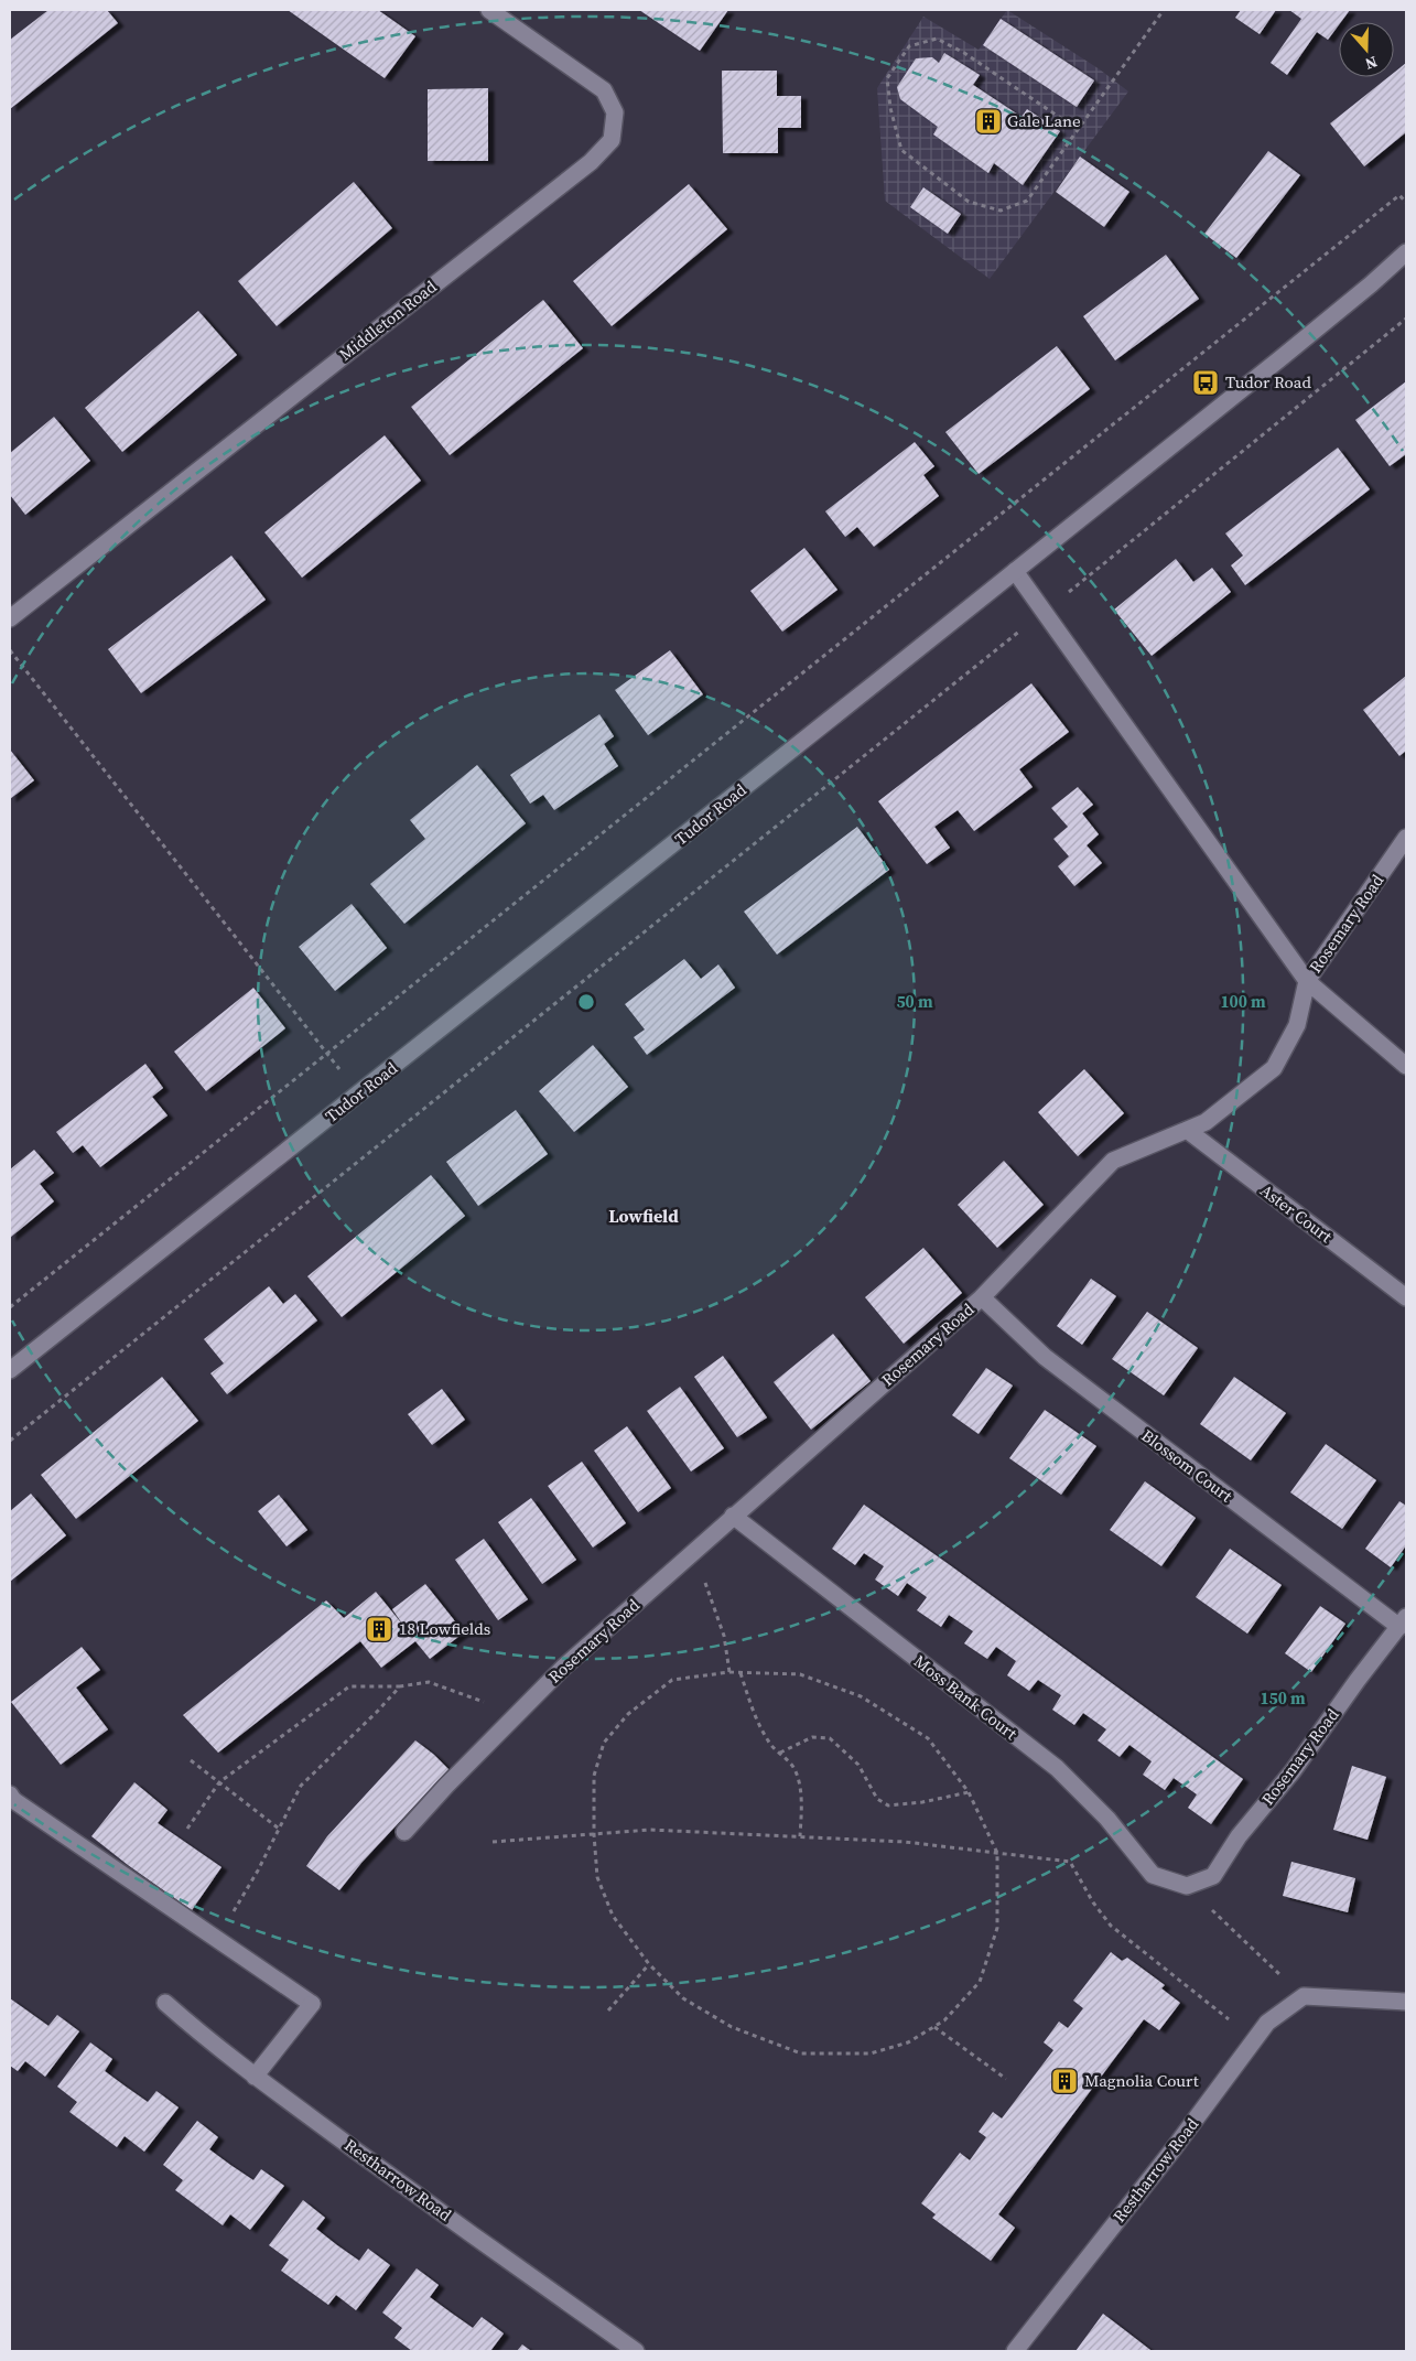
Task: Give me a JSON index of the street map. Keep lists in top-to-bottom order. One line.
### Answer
{"streets":{"street":["Middleton Road","Tudor Road","Rosemary Road","Aster Court","Blossom Court","Moss Bank Court","Restharrow Road"]},"crossings":[["Rosemary Road","Aster Court"],["Rosemary Road","Blossom Court"],["Rosemary Road","Moss Bank Court"]],"districts":["Lowfield"],"places":{"building":["Gale Lane","18 Lowfields","Magnolia Court"],"bus stop":["Tudor Road"]},"north":"bottom","rings":["50 m","100 m","150 m"]}
